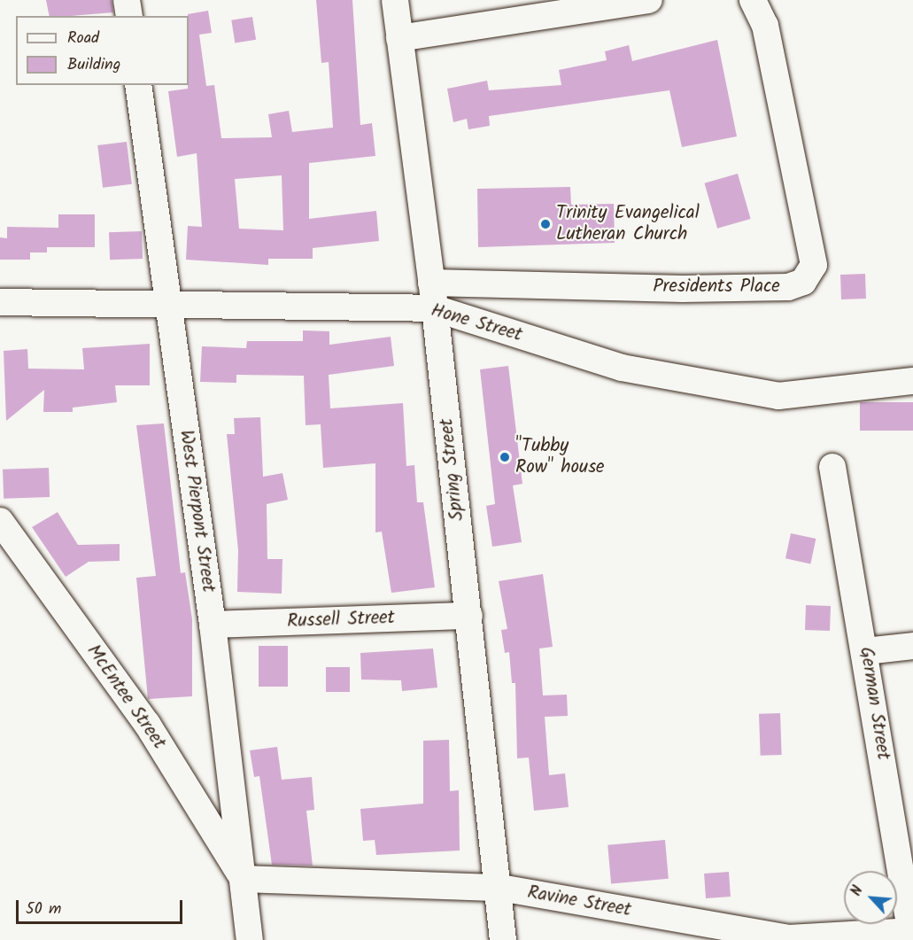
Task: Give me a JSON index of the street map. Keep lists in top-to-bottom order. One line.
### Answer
{"streets":{"street":["Presidents Place","Hone Street","Spring Street","West Pierpont Street","Russell Street","McEntee Street","German Street","Ravine Street"]},"crossings":[["Presidents Place","Spring Street"],["Hone Street","Spring Street"],["Hone Street","West Pierpont Street"],["Spring Street","Russell Street"],["Spring Street","Ravine Street"],["West Pierpont Street","Russell Street"],["West Pierpont Street","McEntee Street"],["West Pierpont Street","Ravine Street"],["McEntee Street","Ravine Street"],["German Street","Ravine Street"]],"places":["Trinity Evangelical Lutheran Church","\"Tubby Row\" house"],"legend":["Road","Building"],"scale_bar":"50 m","north":"top left"}
